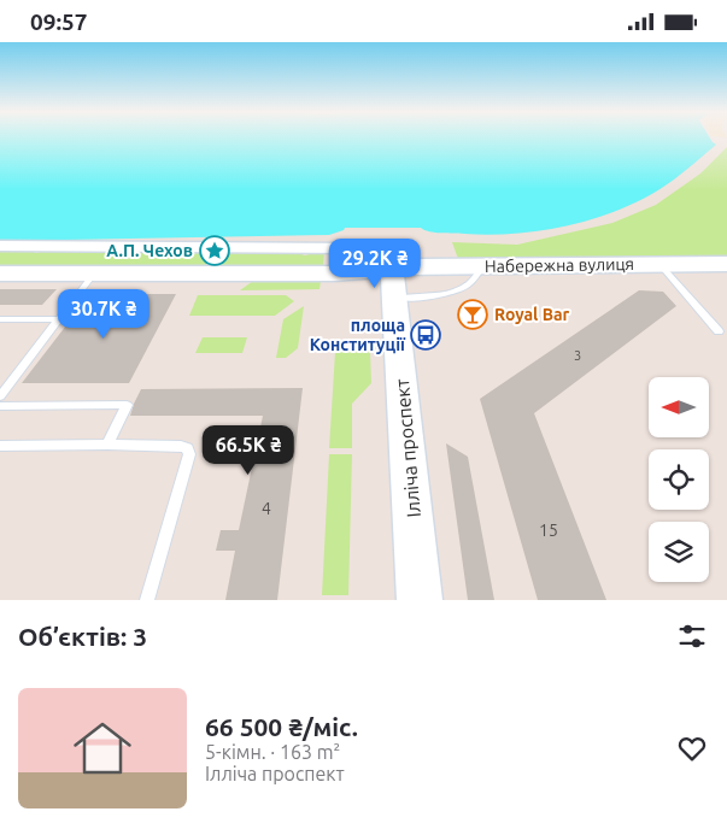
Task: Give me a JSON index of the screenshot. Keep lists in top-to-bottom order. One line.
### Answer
{"streets":{"main road":["Набережна вулиця","Ілліча проспект"]},"crossings":[["Набережна вулиця","Ілліча проспект"]],"places":{"place":["А.П. Чехов"],"bar":["Royal Bar"],"bus stop":["площа Конституції"]},"house_numbers":["3","4","15"],"north":"left","page":{"status":"09:57","price":["29.2K ₴","30.7K ₴","66.5K ₴"],"heading":"Об’єктів: 3","list":[{"name":"66 500 ₴/міс.","note":"5-кімн. · 163 m² · Ілліча проспект"}]}}
